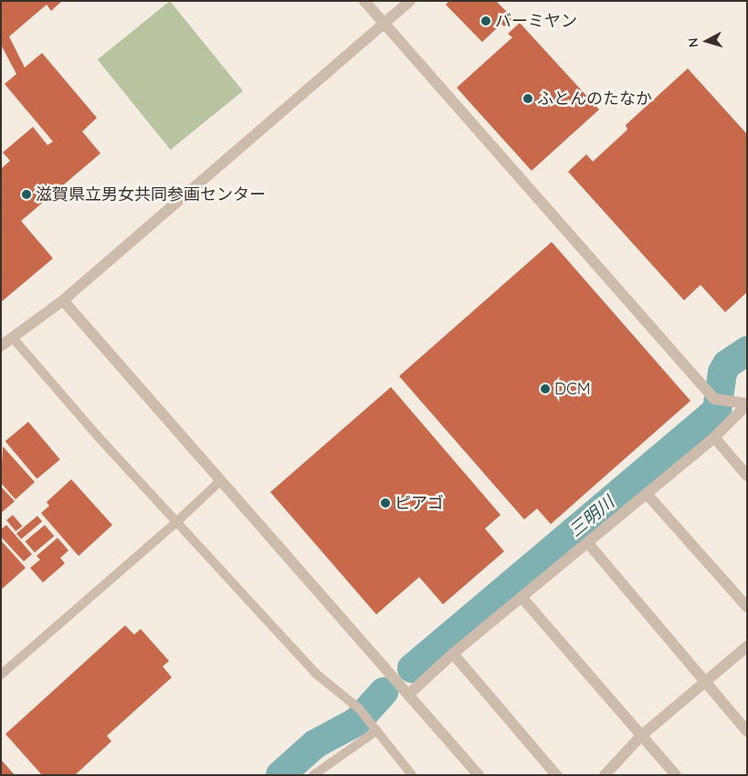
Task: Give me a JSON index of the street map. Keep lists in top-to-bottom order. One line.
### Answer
{"water":["三明川"],"places":["バーミヤン","ふとんのたなか","滋賀県立男女共同参画センター","DCM","ピアゴ"],"north":"left"}
